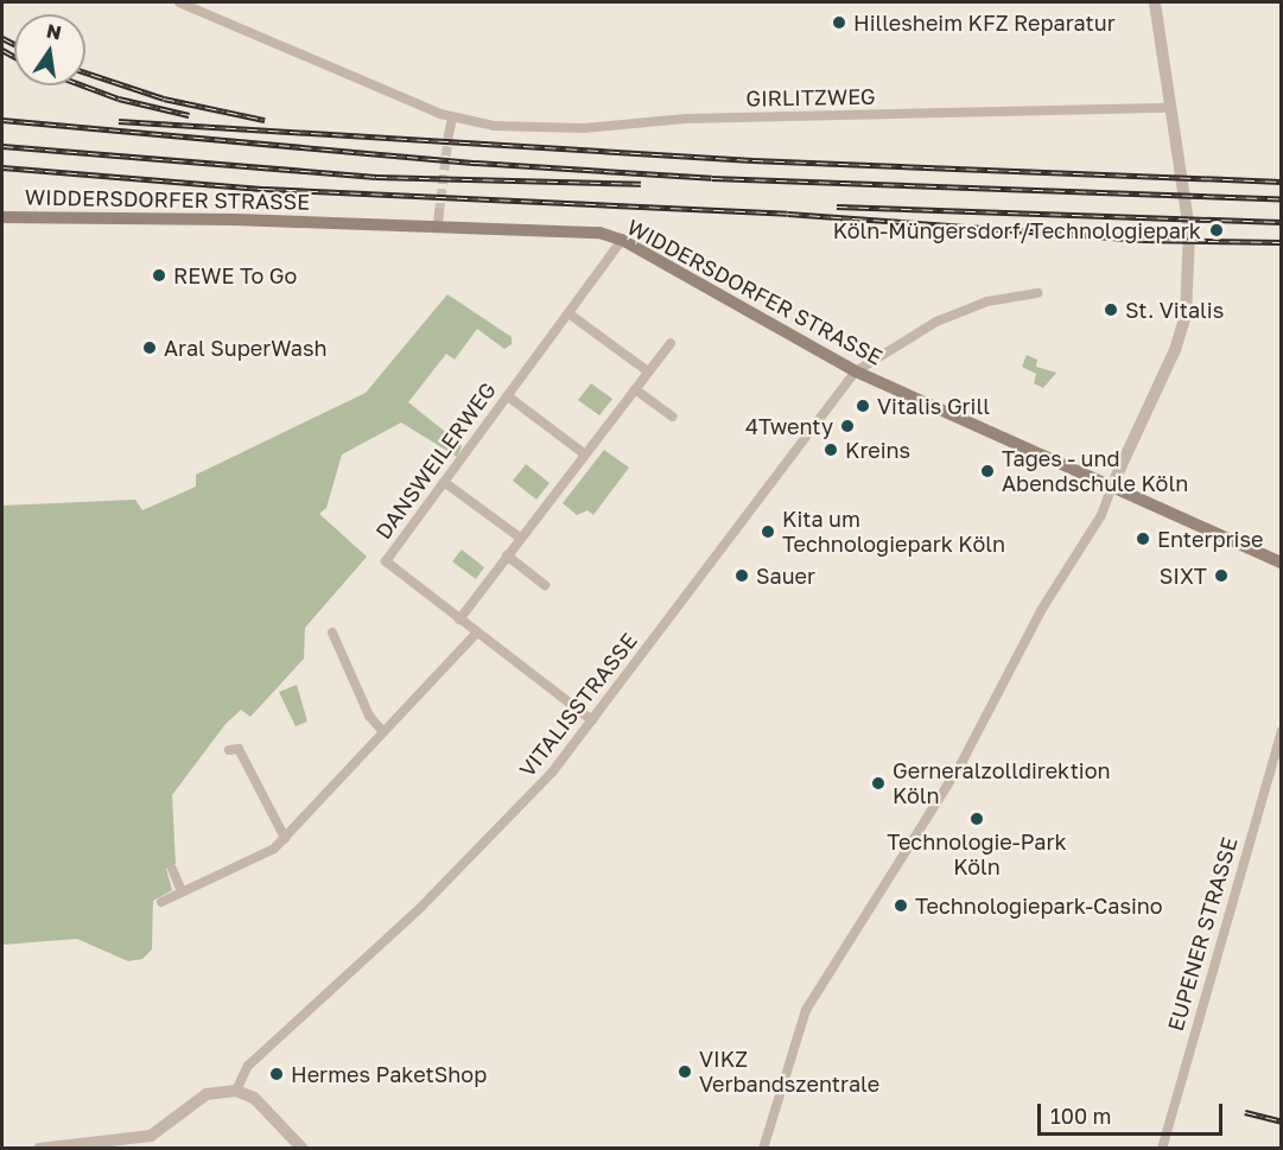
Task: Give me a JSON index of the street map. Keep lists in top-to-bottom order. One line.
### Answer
{"streets":{"main road":["WIDDERSDORFER STRASSE"],"street":["GIRLITZWEG","DANSWEILERWEG","VITALISSTRASSE","EUPENER STRASSE"]},"crossings":[["WIDDERSDORFER STRASSE","DANSWEILERWEG"],["WIDDERSDORFER STRASSE","VITALISSTRASSE"],["DANSWEILERWEG","VITALISSTRASSE"]],"places":["Hillesheim KFZ Reparatur","Köln-Müngersdorf/Technologiepark","REWE To Go","St. Vitalis","Aral SuperWash","Vitalis Grill","4Twenty","Kreins","Tages - und Abendschule Köln","Kita um Technologiepark Köln","Enterprise","Sauer","SIXT","Gerneralzolldirektion Köln","Technologie-Park Köln","Technologiepark-Casino","VIKZ Verbandszentrale","Hermes PaketShop"],"scale_bar":"100 m","north":"top"}
